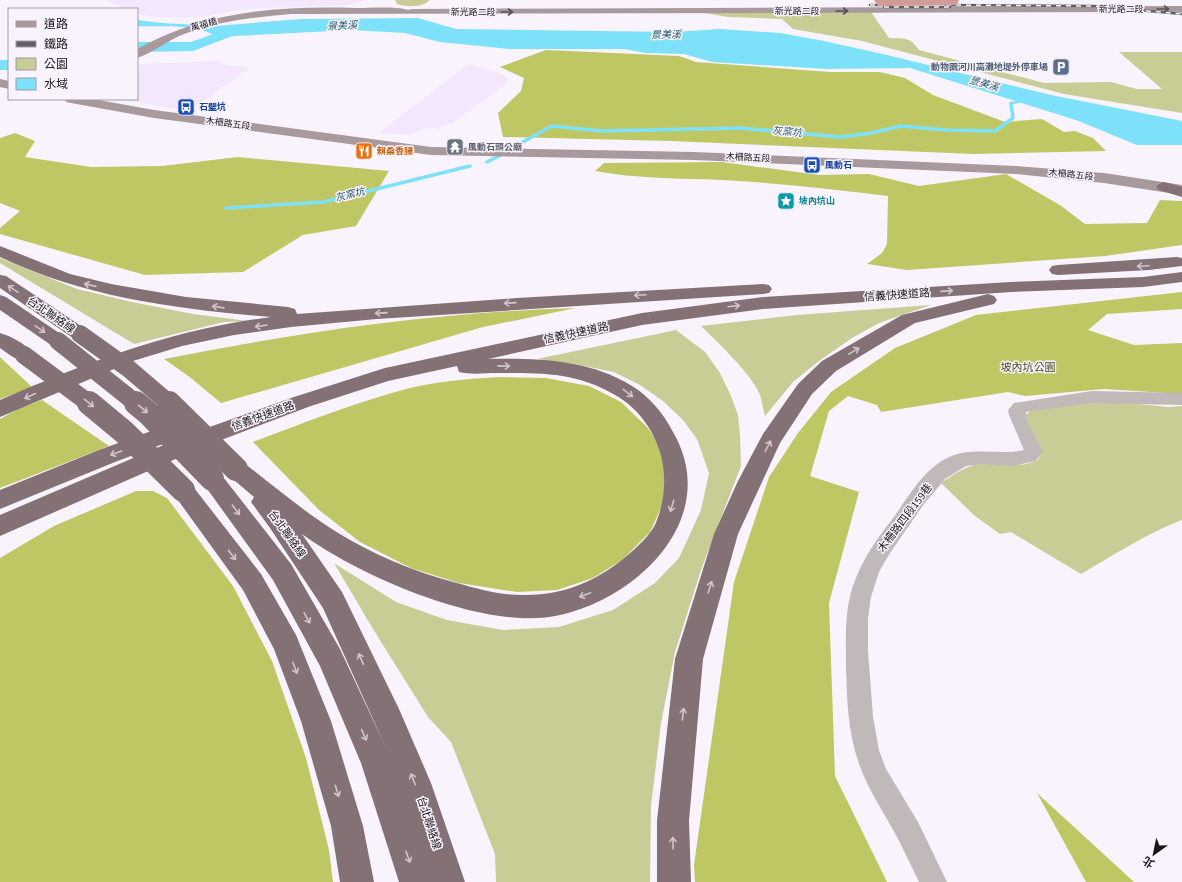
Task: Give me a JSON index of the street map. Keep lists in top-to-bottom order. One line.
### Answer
{"streets":{"highway":["信義快速道路","台北聯絡線"],"street":["新光路二段","萬福橋","木柵路五段","木柵路四段159巷"]},"crossings":[["新光路二段","萬福橋"]],"water":["景美溪","灰窯坑"],"parks":["坡內坑公園"],"places":{"parking":["動物園河川高灘地堤外停車場"],"bus stop":["石壁坑","風動石"],"temple":["風動石頭公廟"],"restaurant":["賴桑香腸"],"place":["坡內坑山"]},"legend":["道路","鐵路","公園","水域"],"north":"bottom left"}
